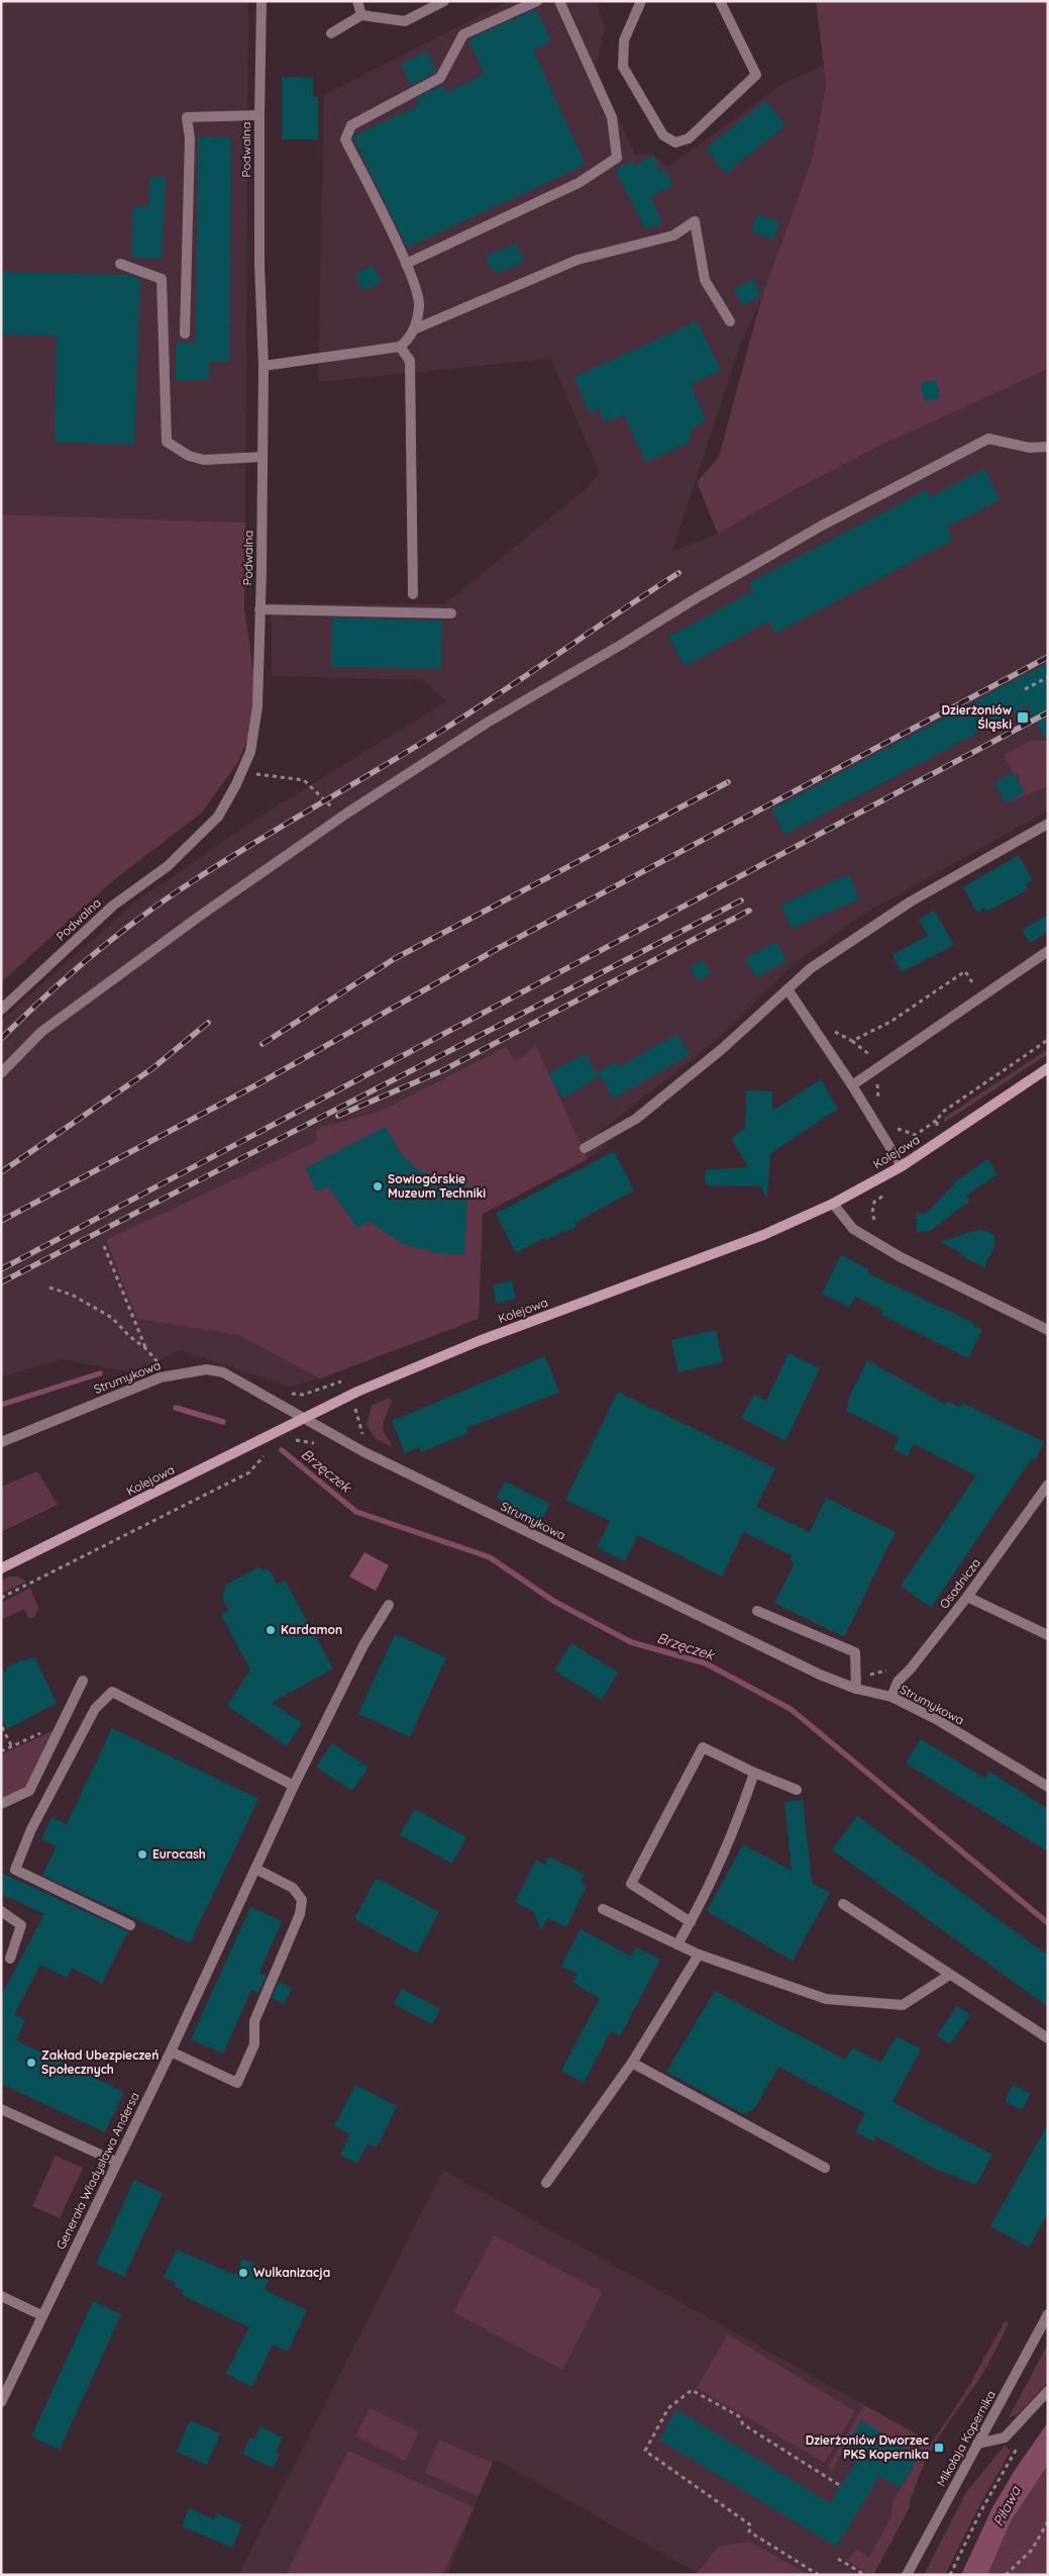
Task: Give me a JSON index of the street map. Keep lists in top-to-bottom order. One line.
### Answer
{"streets":{"street":["Podwalna","Kolejowa","Strumykowa","Osadnicza","Generała Władysława Andersa","Mikołaja Kopernika"]},"crossings":[["Kolejowa","Strumykowa"],["Strumykowa","Osadnicza"]],"water":["Brzęczek","Piława"],"places":{"transit":["Dzierżoniów Śląski","Dzierżoniów Dworzec PKS Kopernika"],"other":["Sowiogórskie Muzeum Techniki","Kardamon","Eurocash","Zakład Ubezpieczeń Społecznych","Wulkanizacja"]}}
